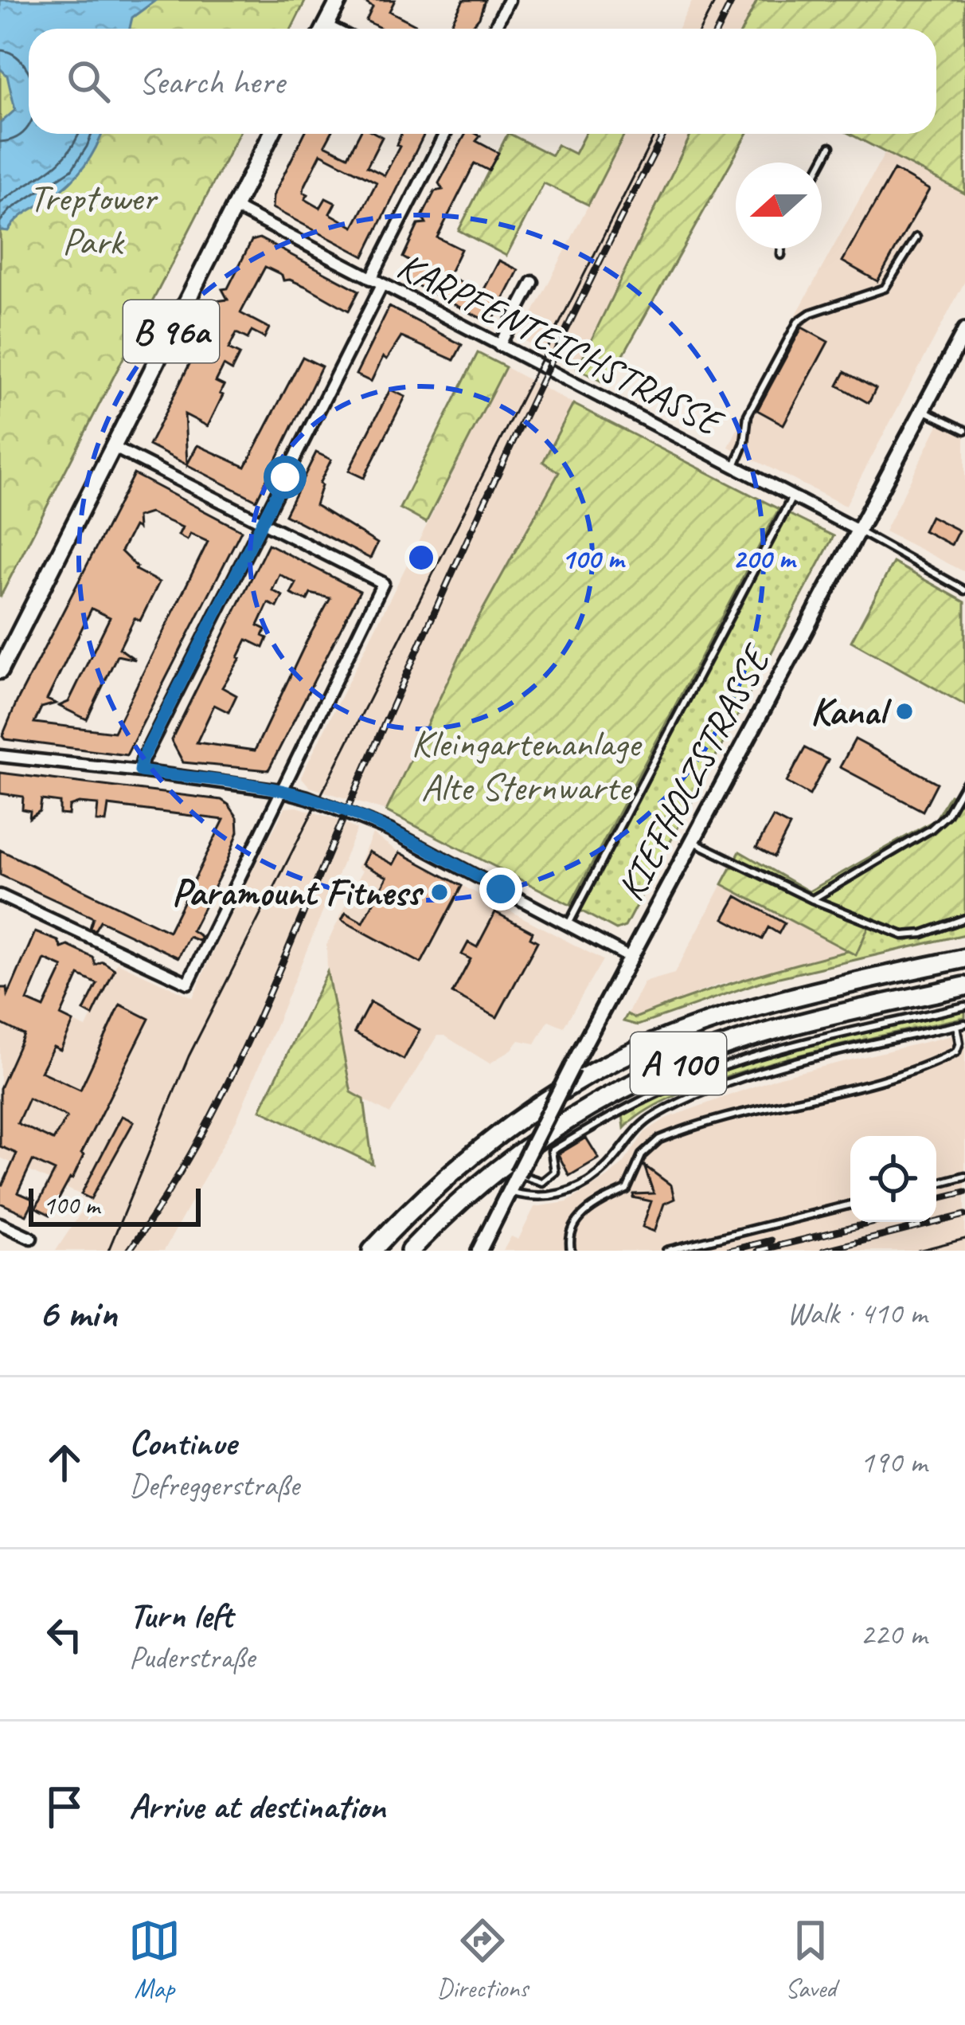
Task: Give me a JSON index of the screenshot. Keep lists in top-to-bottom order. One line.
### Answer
{"streets":{"highway":["A 100"],"main road":["B 96a"],"street":["KARPFENTEICHSTRASSE","KIEFHOLZSTRASSE"]},"crossings":[["B 96a","KARPFENTEICHSTRASSE"],["KARPFENTEICHSTRASSE","KIEFHOLZSTRASSE"]],"parks":["Treptower Park","Kleingartenanlage Alte Sternwarte"],"places":["Kanal","Paramount Fitness"],"scale_bar":"100 m","north":"left","page":{"search":"Search here","scale":"100 m","heading":["6 min","Walk · 410 m"],"list":[["Continue","Defreggerstraße","190 m"],["Turn left","Puderstraße","220 m"],"Arrive at destination"],"nav":["Map","Directions","Saved"]},"rings":["100 m","200 m"]}
